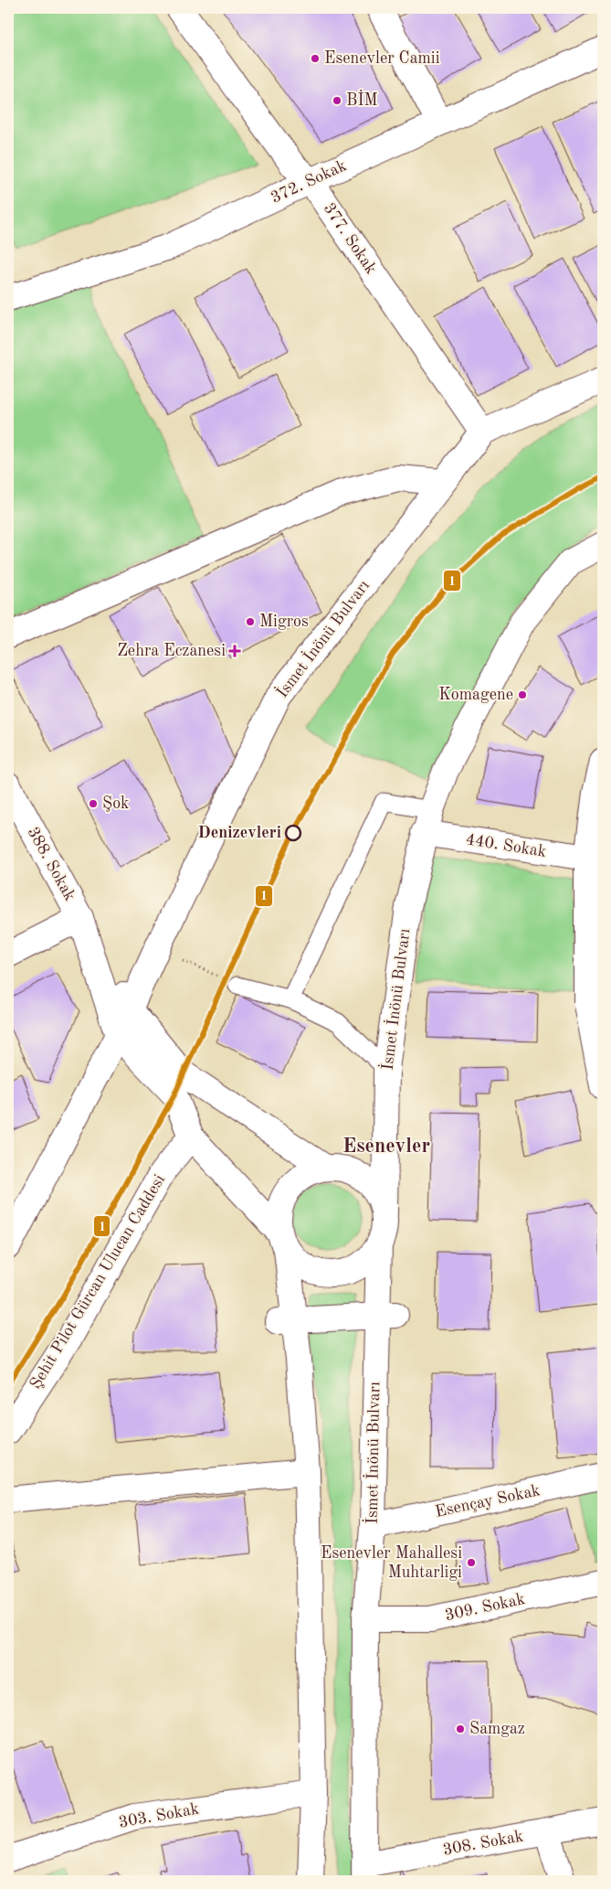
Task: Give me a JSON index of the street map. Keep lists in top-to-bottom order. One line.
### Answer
{"streets":{"street":["372. Sokak","377. Sokak","İsmet İnönü Bulvarı","440. Sokak","388. Sokak","Şehit Pilot Gürcan Ulucan Caddesi","Esençay Sokak","309. Sokak","303. Sokak","308. Sokak"]},"crossings":[["372. Sokak","377. Sokak"],["377. Sokak","İsmet İnönü Bulvarı"],["İsmet İnönü Bulvarı","440. Sokak"],["İsmet İnönü Bulvarı","Esençay Sokak"],["İsmet İnönü Bulvarı","309. Sokak"],["İsmet İnönü Bulvarı","308. Sokak"]],"districts":["Esenevler"],"places":{"other":["Esenevler Camii","BİM","Migros","Komagene","Şok","Denizevleri","Esenevler Mahallesi Muhtarligi","Samgaz"],"health":["Zehra Eczanesi"]},"lines":["transit line 1"]}
